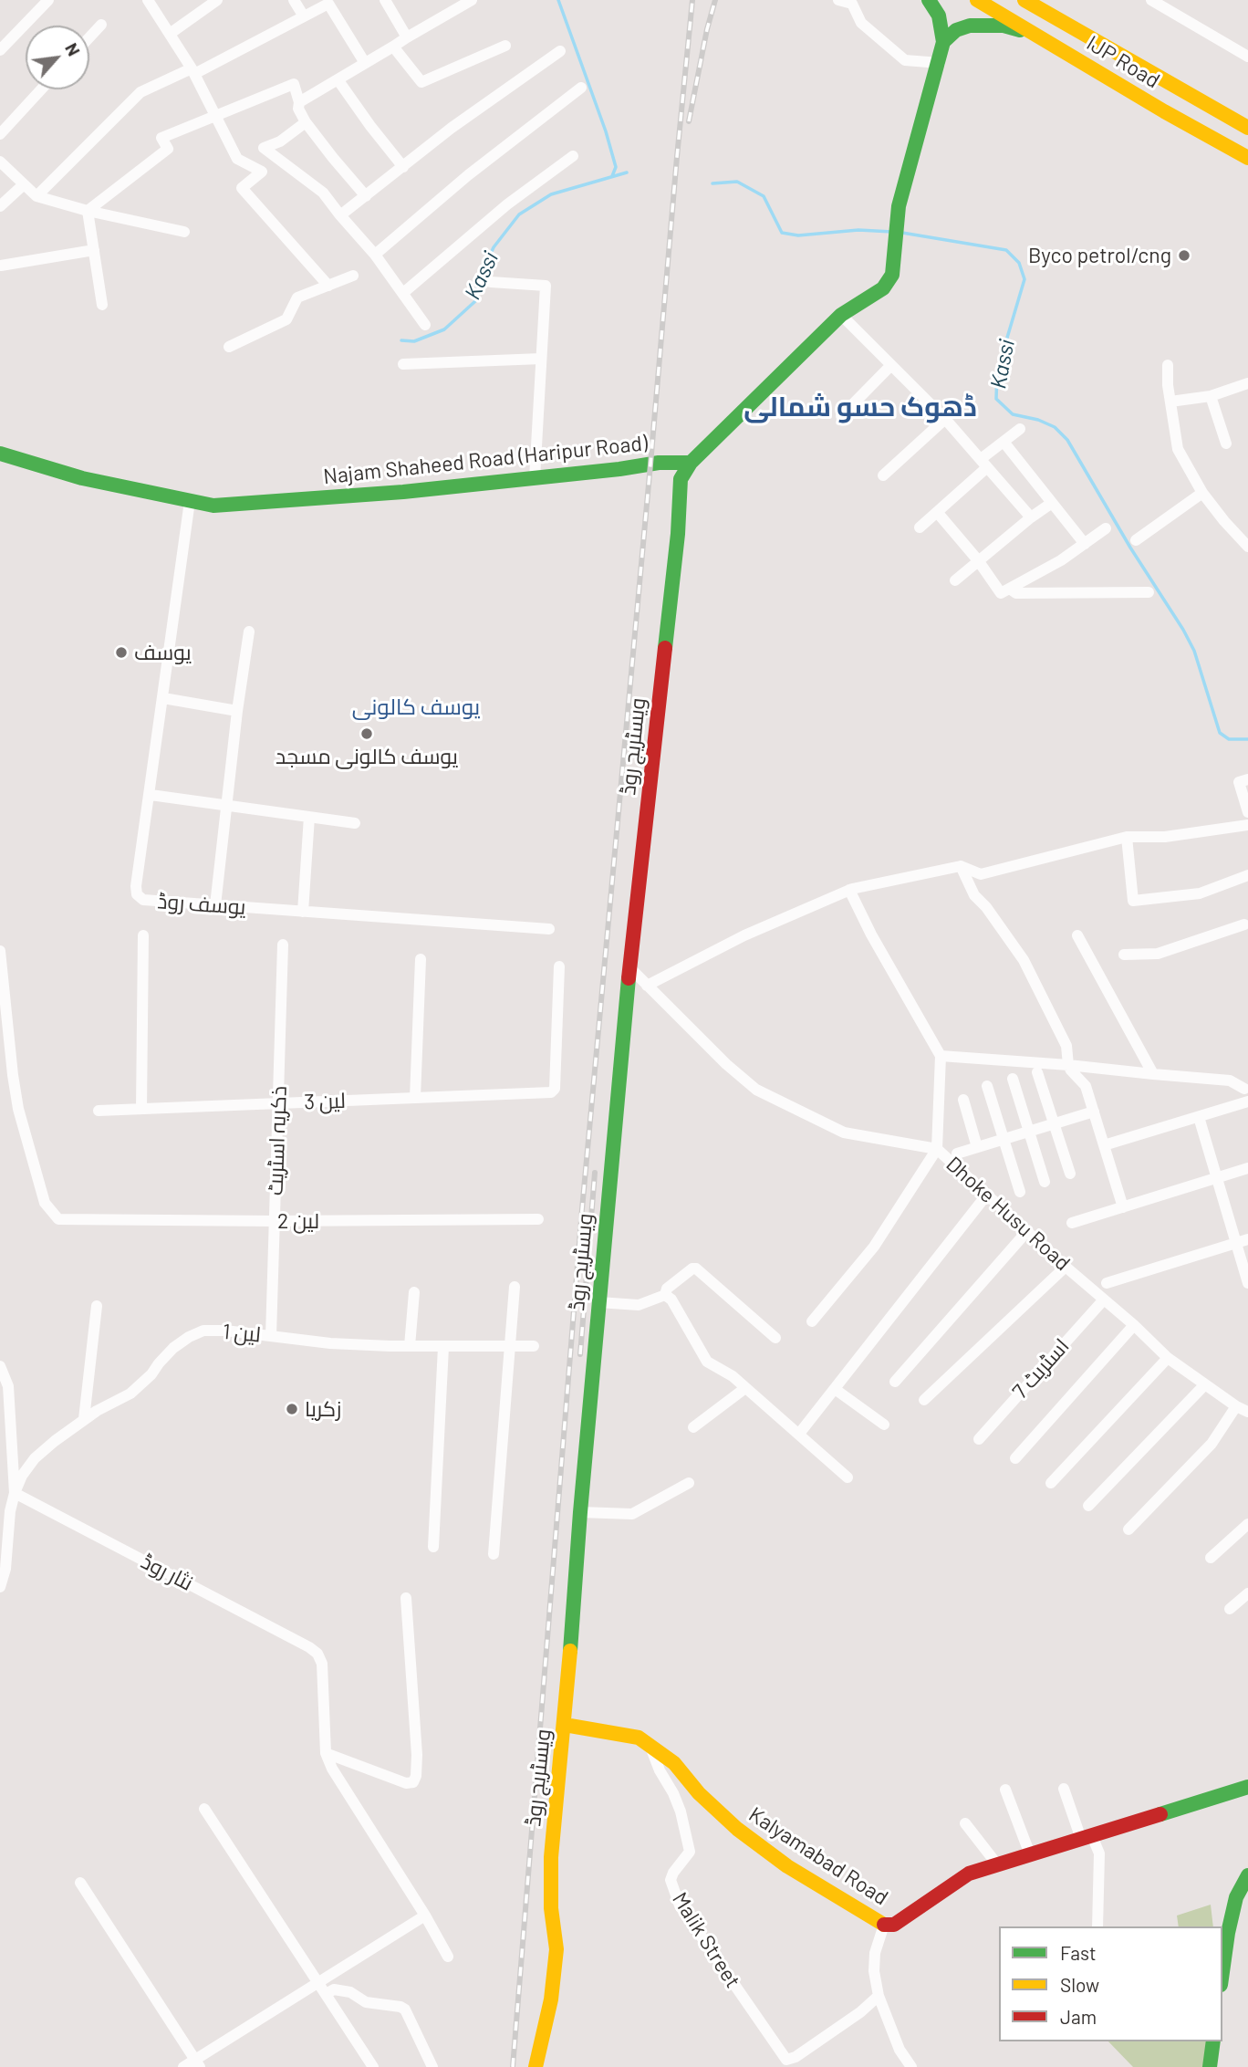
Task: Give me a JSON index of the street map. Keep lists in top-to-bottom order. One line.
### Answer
{"streets":{"main road":["IJP Road","Najam Shaheed Road (Haripur Road)","ویسٹریج روڈ","Kalyamabad Road"],"street":["یوسف روڈ","لین 3","ذکریہ اسٹریٹ","Dhoke Husu Road","لین 2","لین 1","اسٹریٹ 7","نثار روڈ","Malik Street"]},"crossings":[["Najam Shaheed Road (Haripur Road)","ویسٹریج روڈ"],["Najam Shaheed Road (Haripur Road)","یوسف روڈ"],["ویسٹریج روڈ","Dhoke Husu Road"],["ویسٹریج روڈ","Kalyamabad Road"],["لین 3","ذکریہ اسٹریٹ"],["ذکریہ اسٹریٹ","لین 2"],["ذکریہ اسٹریٹ","لین 1"],["Dhoke Husu Road","اسٹریٹ 7"],["لین 1","نثار روڈ"],["Kalyamabad Road","Malik Street"]],"districts":["ڈھوک حسو شمالی","یوسف کالونی"],"water":["Kassi"],"places":["Byco petrol/cng","یوسف","یوسف کالونی مسجد","زکریا"],"legend":["Fast","Slow","Jam"],"north":"top right"}
